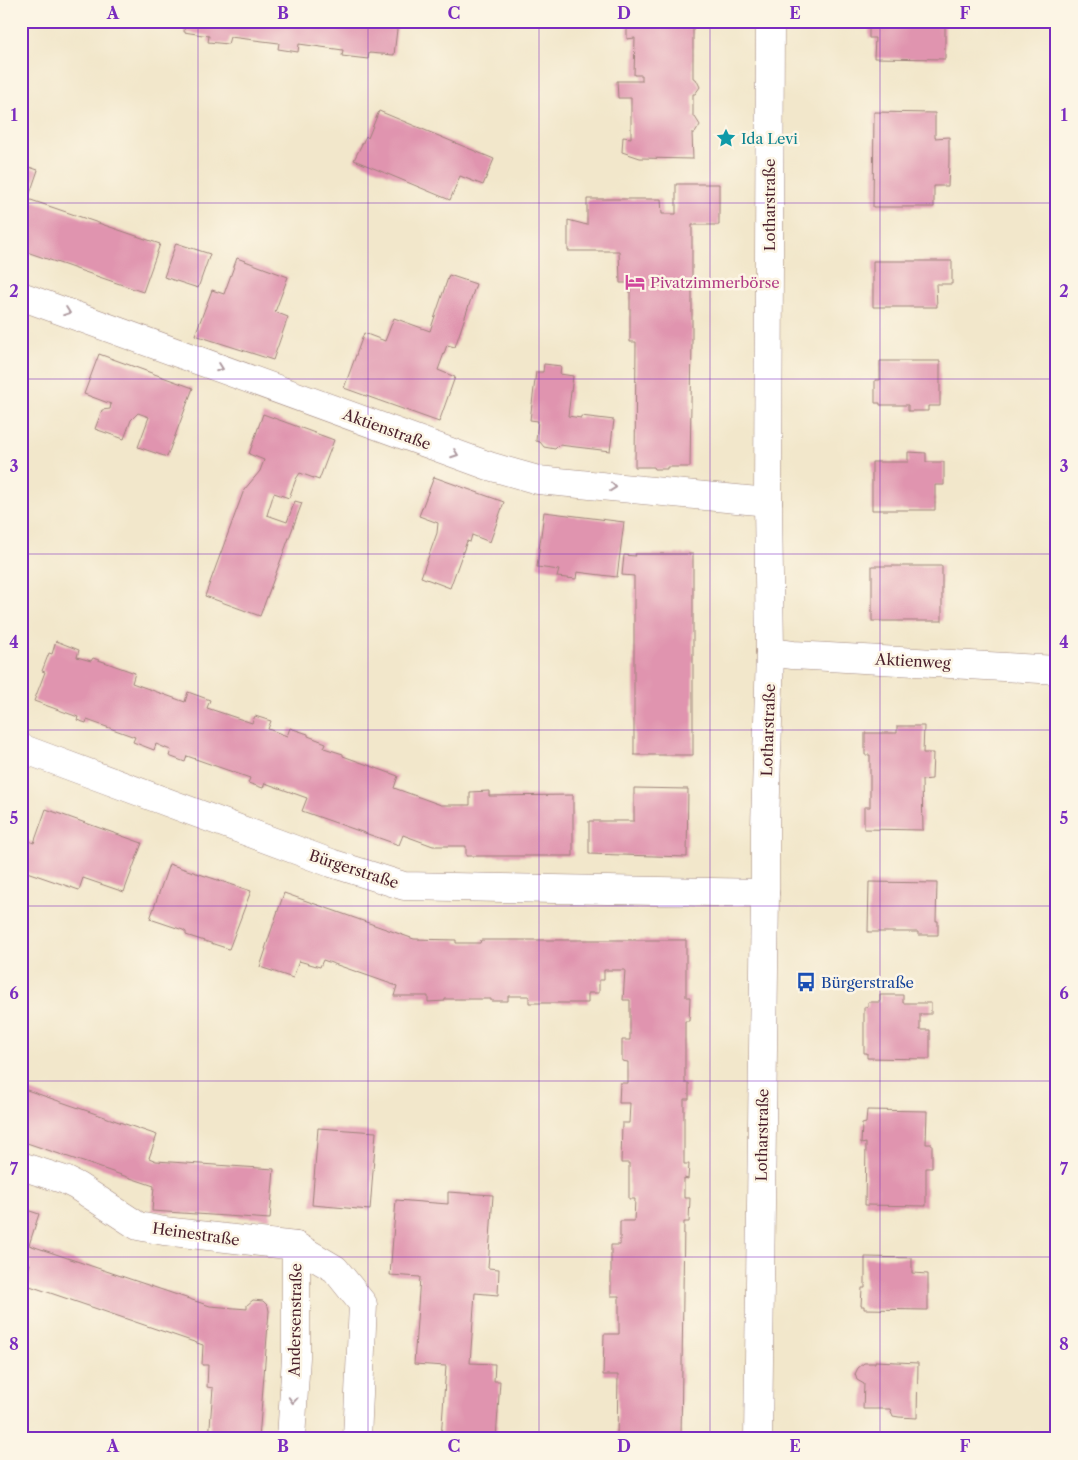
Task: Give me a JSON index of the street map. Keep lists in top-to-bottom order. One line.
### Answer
{"streets":{"street":["Lotharstraße","Aktienstraße","Aktienweg","Bürgerstraße","Heinestraße","Andersenstraße"]},"crossings":[["Lotharstraße","Aktienstraße"],["Lotharstraße","Aktienweg"],["Lotharstraße","Bürgerstraße"],["Heinestraße","Andersenstraße"]],"one_way":["Aktienstraße","Andersenstraße"],"places":{"place":["Ida Levi"],"hotel":["Pivatzimmerbörse"],"bus stop":["Bürgerstraße"]},"grid":{"columns":["A","B","C","D","E","F"],"rows":["1","2","3","4","5","6","7","8"]}}
